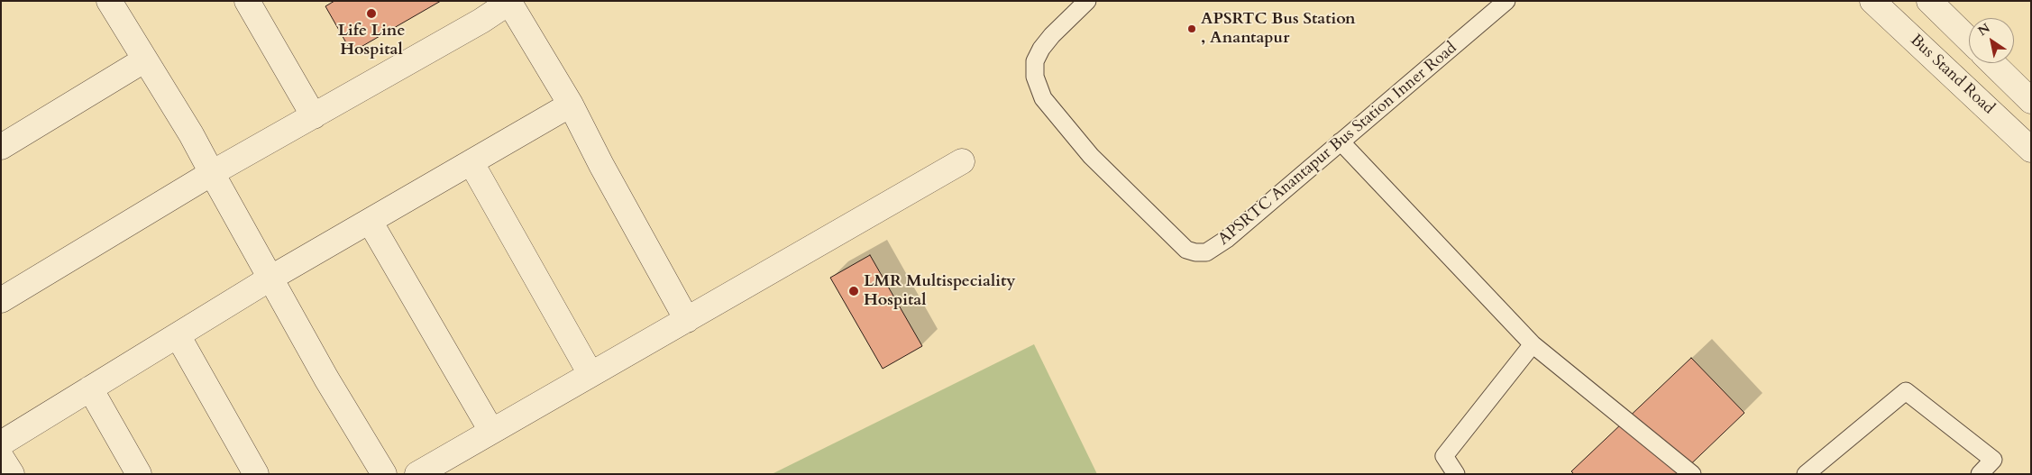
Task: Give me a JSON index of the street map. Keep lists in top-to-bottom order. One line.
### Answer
{"streets":{"street":["Bus Stand Road"],"lane":["APSRTC Anantapur Bus Station Inner Road"]},"places":["Life Line Hospital","APSRTC Bus Station , Anantapur","LMR Multispeciality Hospital"],"north":"top left"}
